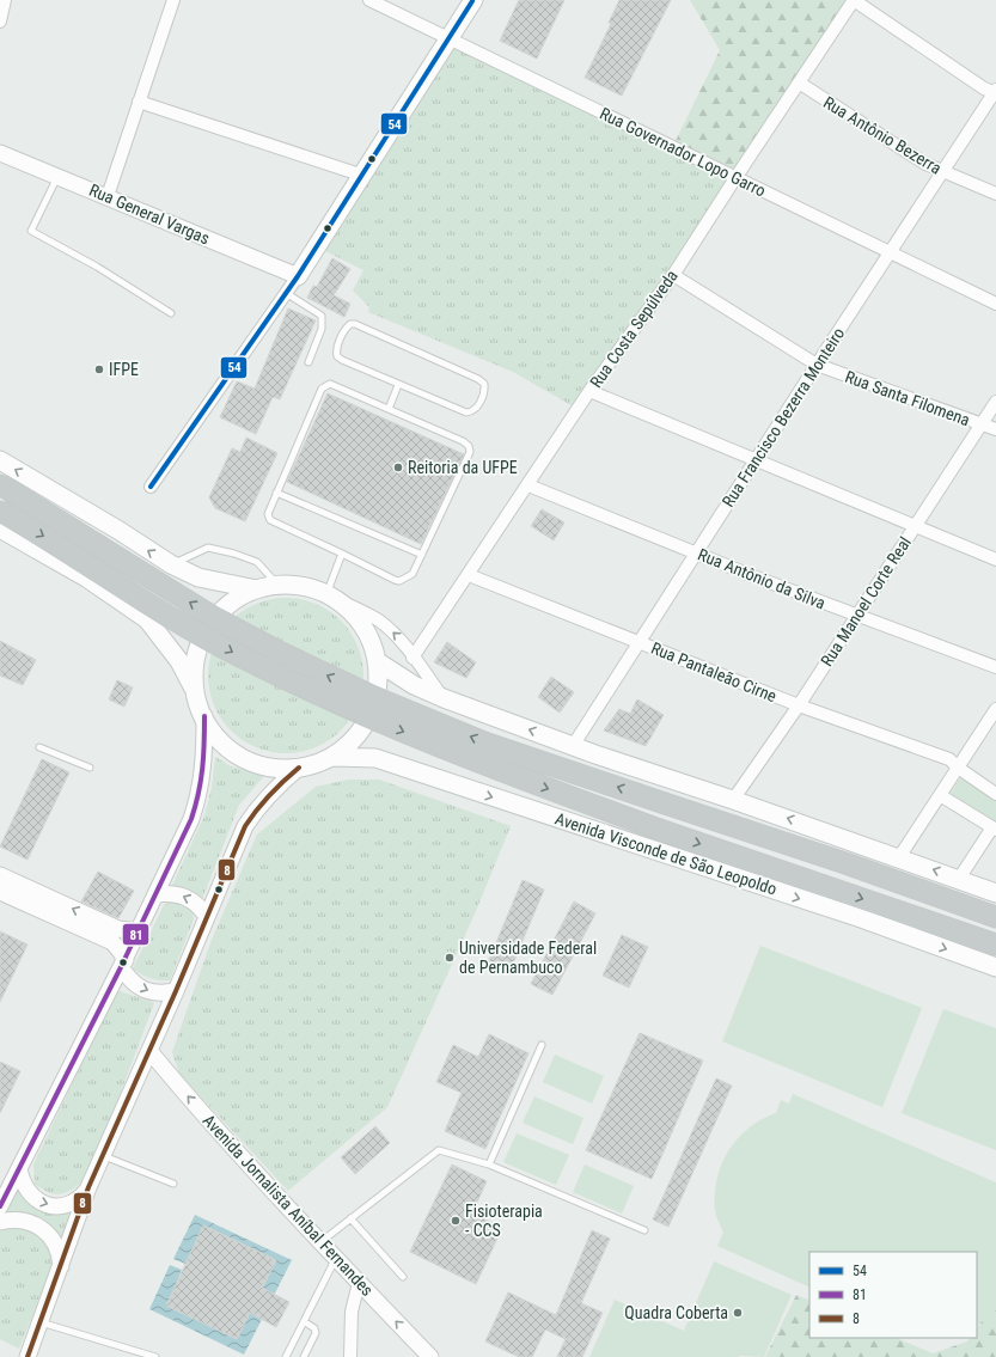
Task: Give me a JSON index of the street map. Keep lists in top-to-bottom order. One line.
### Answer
{"streets":{"highway":["Avenida Visconde de São Leopoldo"],"street":["Rua Antônio Bezerra","Rua Governador Lopo Garro","Rua General Vargas","Rua Costa Sepúlveda","Rua Santa Filomena","Rua Francisco Bezerra Monteiro","Rua Antônio da Silva","Rua Manoel Corte Real","Rua Pantaleão Cirne","Avenida Jornalista Aníbal Fernandes"]},"crossings":[["Rua Antônio Bezerra","Rua Costa Sepúlveda"],["Rua Antônio Bezerra","Rua Francisco Bezerra Monteiro"],["Rua Governador Lopo Garro","Rua Costa Sepúlveda"],["Rua Governador Lopo Garro","Rua Francisco Bezerra Monteiro"],["Rua Costa Sepúlveda","Rua Santa Filomena"],["Rua Costa Sepúlveda","Rua Antônio da Silva"],["Rua Costa Sepúlveda","Rua Pantaleão Cirne"],["Rua Santa Filomena","Rua Francisco Bezerra Monteiro"],["Rua Santa Filomena","Rua Manoel Corte Real"],["Rua Francisco Bezerra Monteiro","Rua Antônio da Silva"],["Rua Francisco Bezerra Monteiro","Rua Pantaleão Cirne"],["Rua Antônio da Silva","Rua Manoel Corte Real"],["Rua Manoel Corte Real","Rua Pantaleão Cirne"]],"one_way":["Avenida Jornalista Aníbal Fernandes"],"places":["IFPE","Reitoria da UFPE","Universidade Federal de Pernambuco","Fisioterapia - CCS","Quadra Coberta"],"lines":["transit line 54","transit line 81","transit line 8"],"legend":["54","81","8"]}
